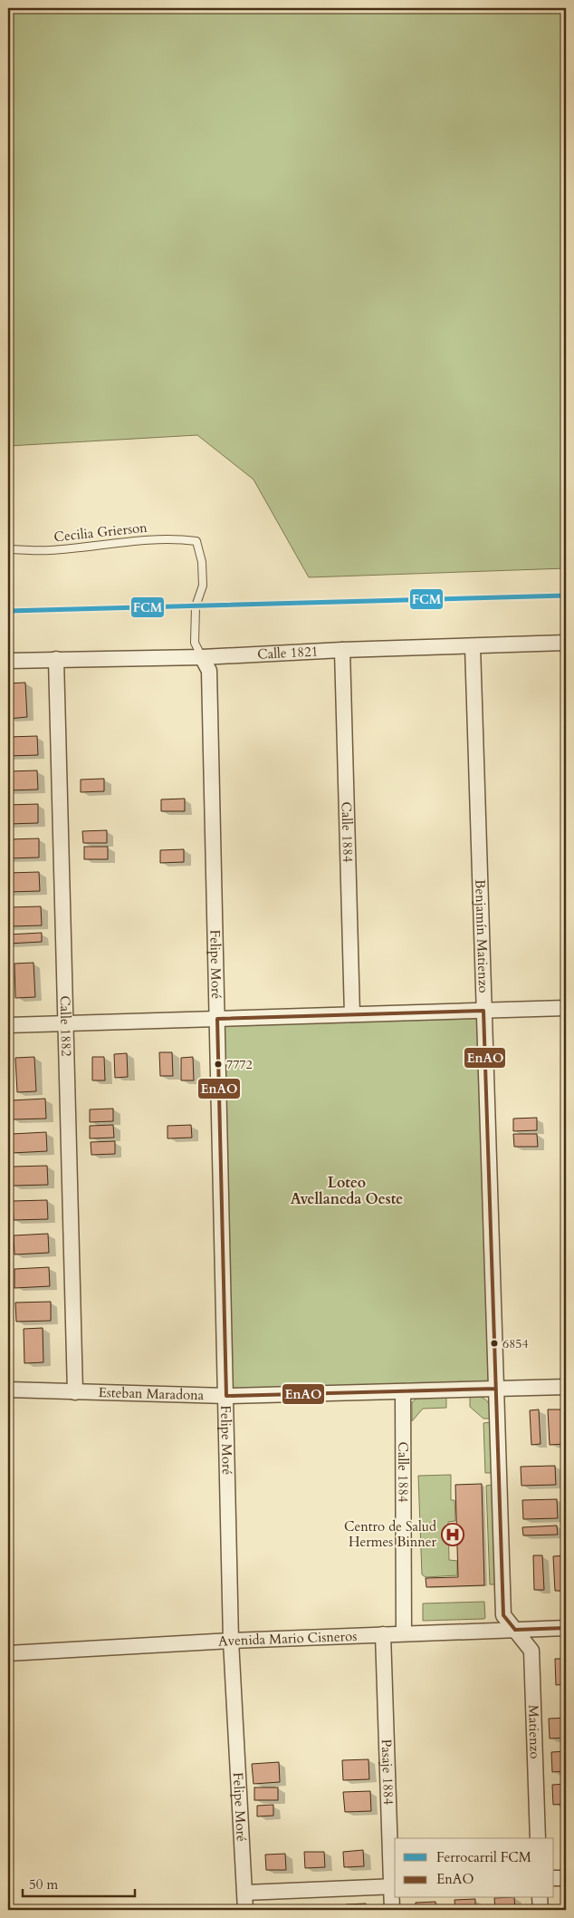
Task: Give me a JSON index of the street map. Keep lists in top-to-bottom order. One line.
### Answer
{"streets":{"street":["Calle 1821","Calle 1884","Benjamín Matienzo","Felipe Moré","Calle 1882","Esteban Maradona","Avenida Mario Cisneros","Matienzo","Pasaje 1884"],"lane":["Cecilia Grierson"]},"crossings":[["Cecilia Grierson","Felipe Moré"],["Calle 1821","Calle 1884"],["Calle 1821","Benjamín Matienzo"],["Calle 1821","Felipe Moré"],["Calle 1821","Calle 1882"],["Calle 1884","Esteban Maradona"],["Calle 1884","Avenida Mario Cisneros"],["Benjamín Matienzo","Esteban Maradona"],["Benjamín Matienzo","Avenida Mario Cisneros"],["Benjamín Matienzo","Matienzo"],["Felipe Moré","Esteban Maradona"],["Felipe Moré","Avenida Mario Cisneros"],["Calle 1882","Esteban Maradona"],["Avenida Mario Cisneros","Matienzo"],["Avenida Mario Cisneros","Pasaje 1884"]],"districts":["Loteo Avellaneda Oeste"],"places":{"other":["7772","6854"],"hospital":["Centro de Salud Hermes Binner"]},"lines":["rail line FCM","transit line EnAO"],"legend":["Ferrocarril FCM","EnAO"],"scale_bar":"50 m"}
